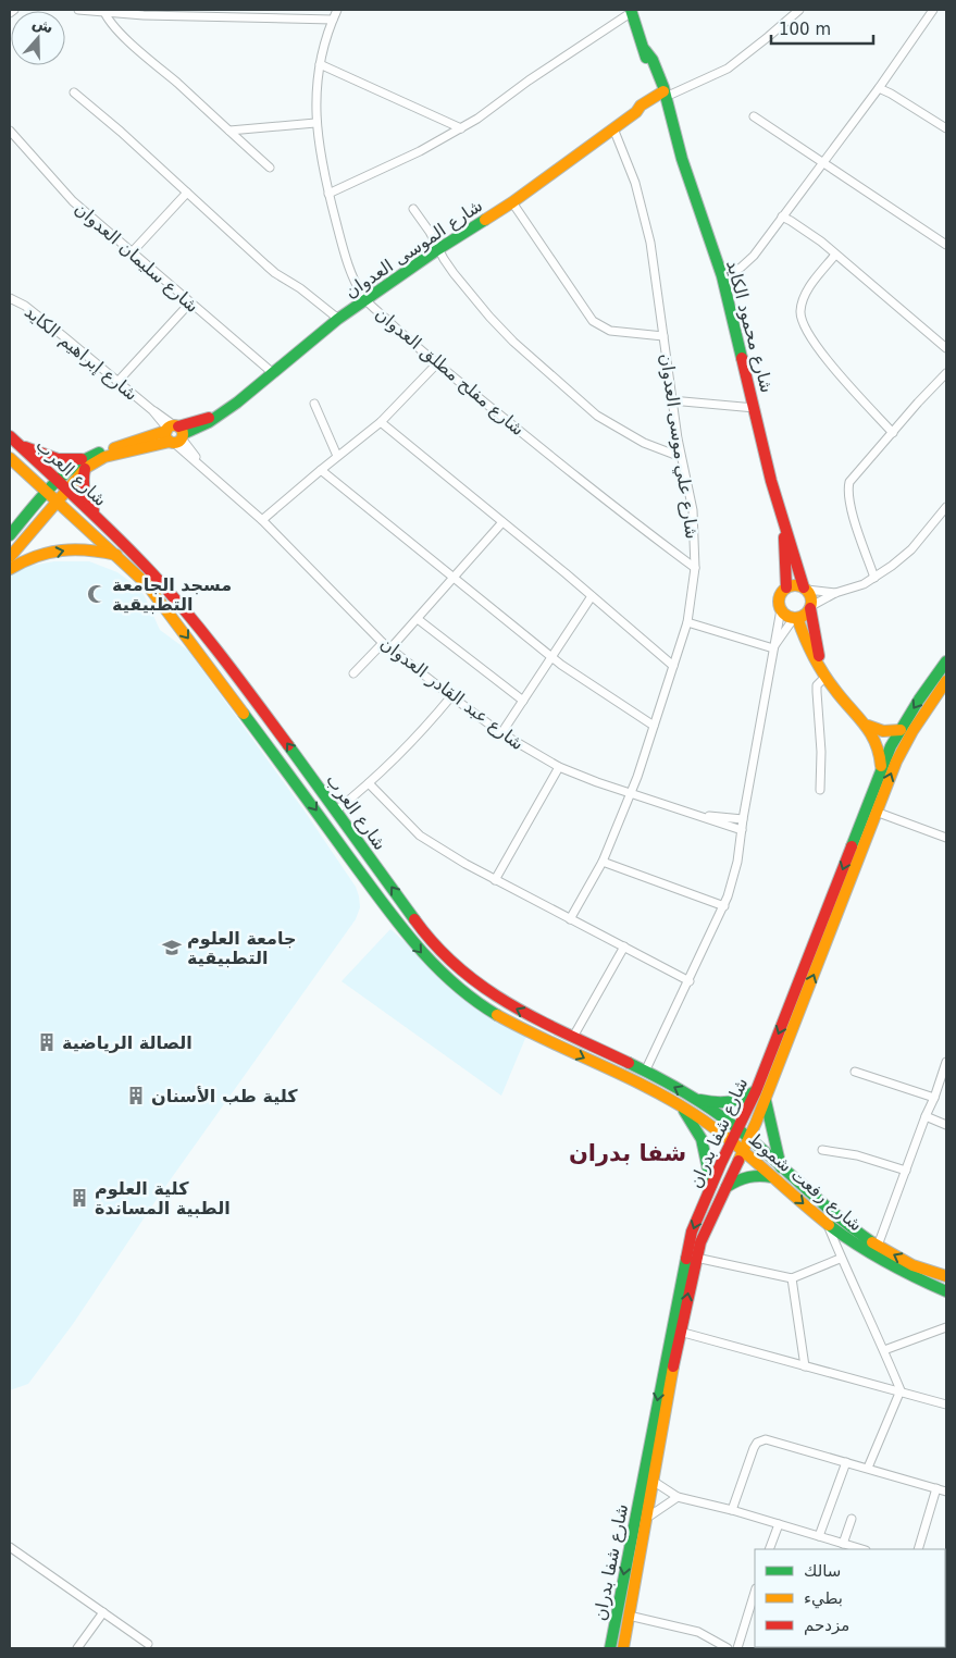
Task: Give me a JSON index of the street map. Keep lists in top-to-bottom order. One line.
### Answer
{"streets":{"main road":["شارع الموسى العدوان","شارع محمود الكايد","شارع العرب","شارع شفا بدران","شارع رفعت شموط"],"street":["شارع سليمان العدوان","شارع إبراهيم الكايد","شارع مفلح مطلق العدوان","شارع علي موسى العدوان","شارع عبد القادر العدوان"]},"crossings":[["شارع الموسى العدوان","شارع سليمان العدوان"],["شارع الموسى العدوان","شارع محمود الكايد"],["شارع الموسى العدوان","شارع إبراهيم الكايد"],["شارع الموسى العدوان","شارع مفلح مطلق العدوان"],["شارع الموسى العدوان","شارع علي موسى العدوان"],["شارع الموسى العدوان","شارع العرب"],["شارع الموسى العدوان","شارع عبد القادر العدوان"],["شارع إبراهيم الكايد","شارع عبد القادر العدوان"],["شارع مفلح مطلق العدوان","شارع علي موسى العدوان"],["شارع علي موسى العدوان","شارع عبد القادر العدوان"],["شارع العرب","شارع شفا بدران"],["شارع العرب","شارع رفعت شموط"],["شارع شفا بدران","شارع رفعت شموط"]],"districts":["شفا بدران"],"places":{"mosque":["مسجد الجامعة التطبيقية"],"school or university":["جامعة العلوم التطبيقية"],"building":["الصالة الرياضية","كلية طب الأسنان","كلية العلوم الطبية المساندة"]},"legend":["سالك","بطيء","مزدحم"],"scale_bar":"100 m","north":"top"}
